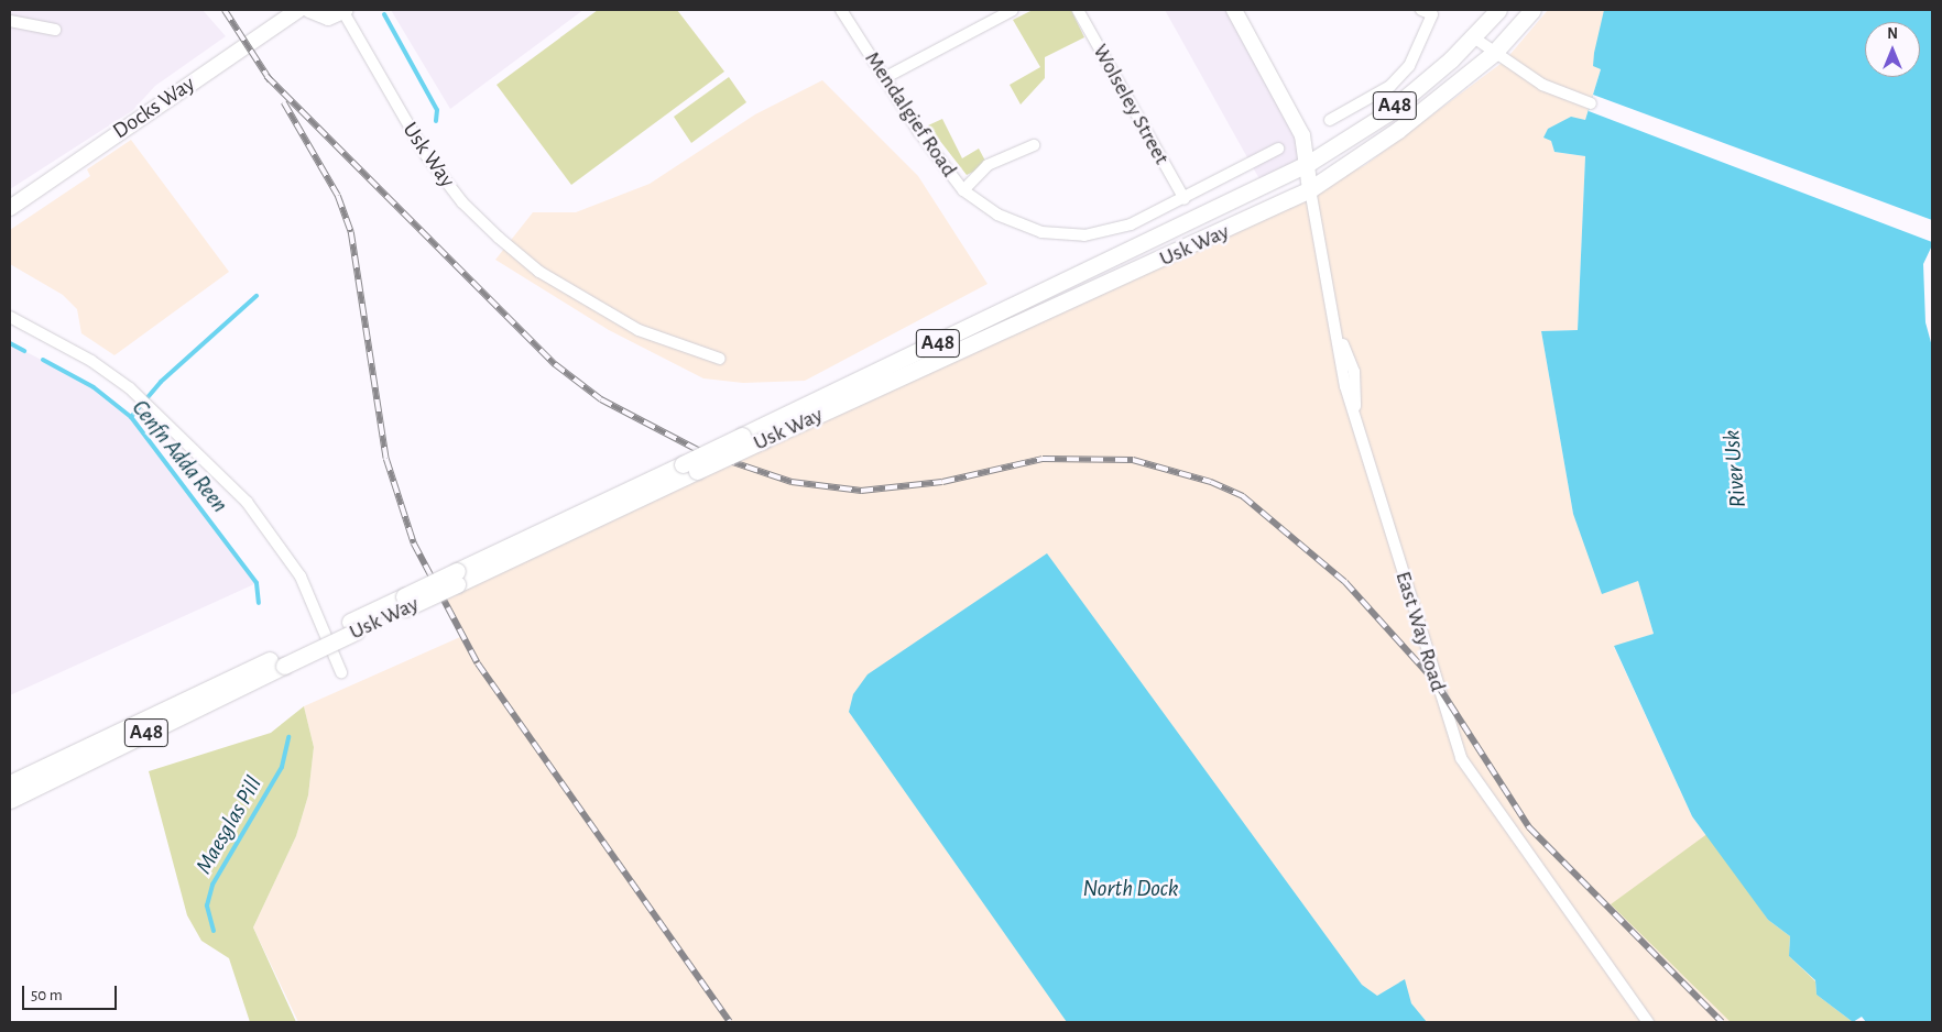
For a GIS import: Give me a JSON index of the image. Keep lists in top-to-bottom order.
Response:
{
  "streets": {
    "main road": ["A48", "Usk Way"],
    "street": [
      "Wolseley Street",
      "Docks Way",
      "Mendalgief Road",
      "East Way Road"
    ]
  },
  "crossings": [
    ["Wolseley Street", "Mendalgief Road"],
    ["Usk Way", "East Way Road"]
  ],
  "water": [
    "Cenfn Adda Reen",
    "River Usk",
    "Maesglas Pill",
    "North Dock"
  ],
  "scale_bar": "50 m",
  "north": "top"
}
